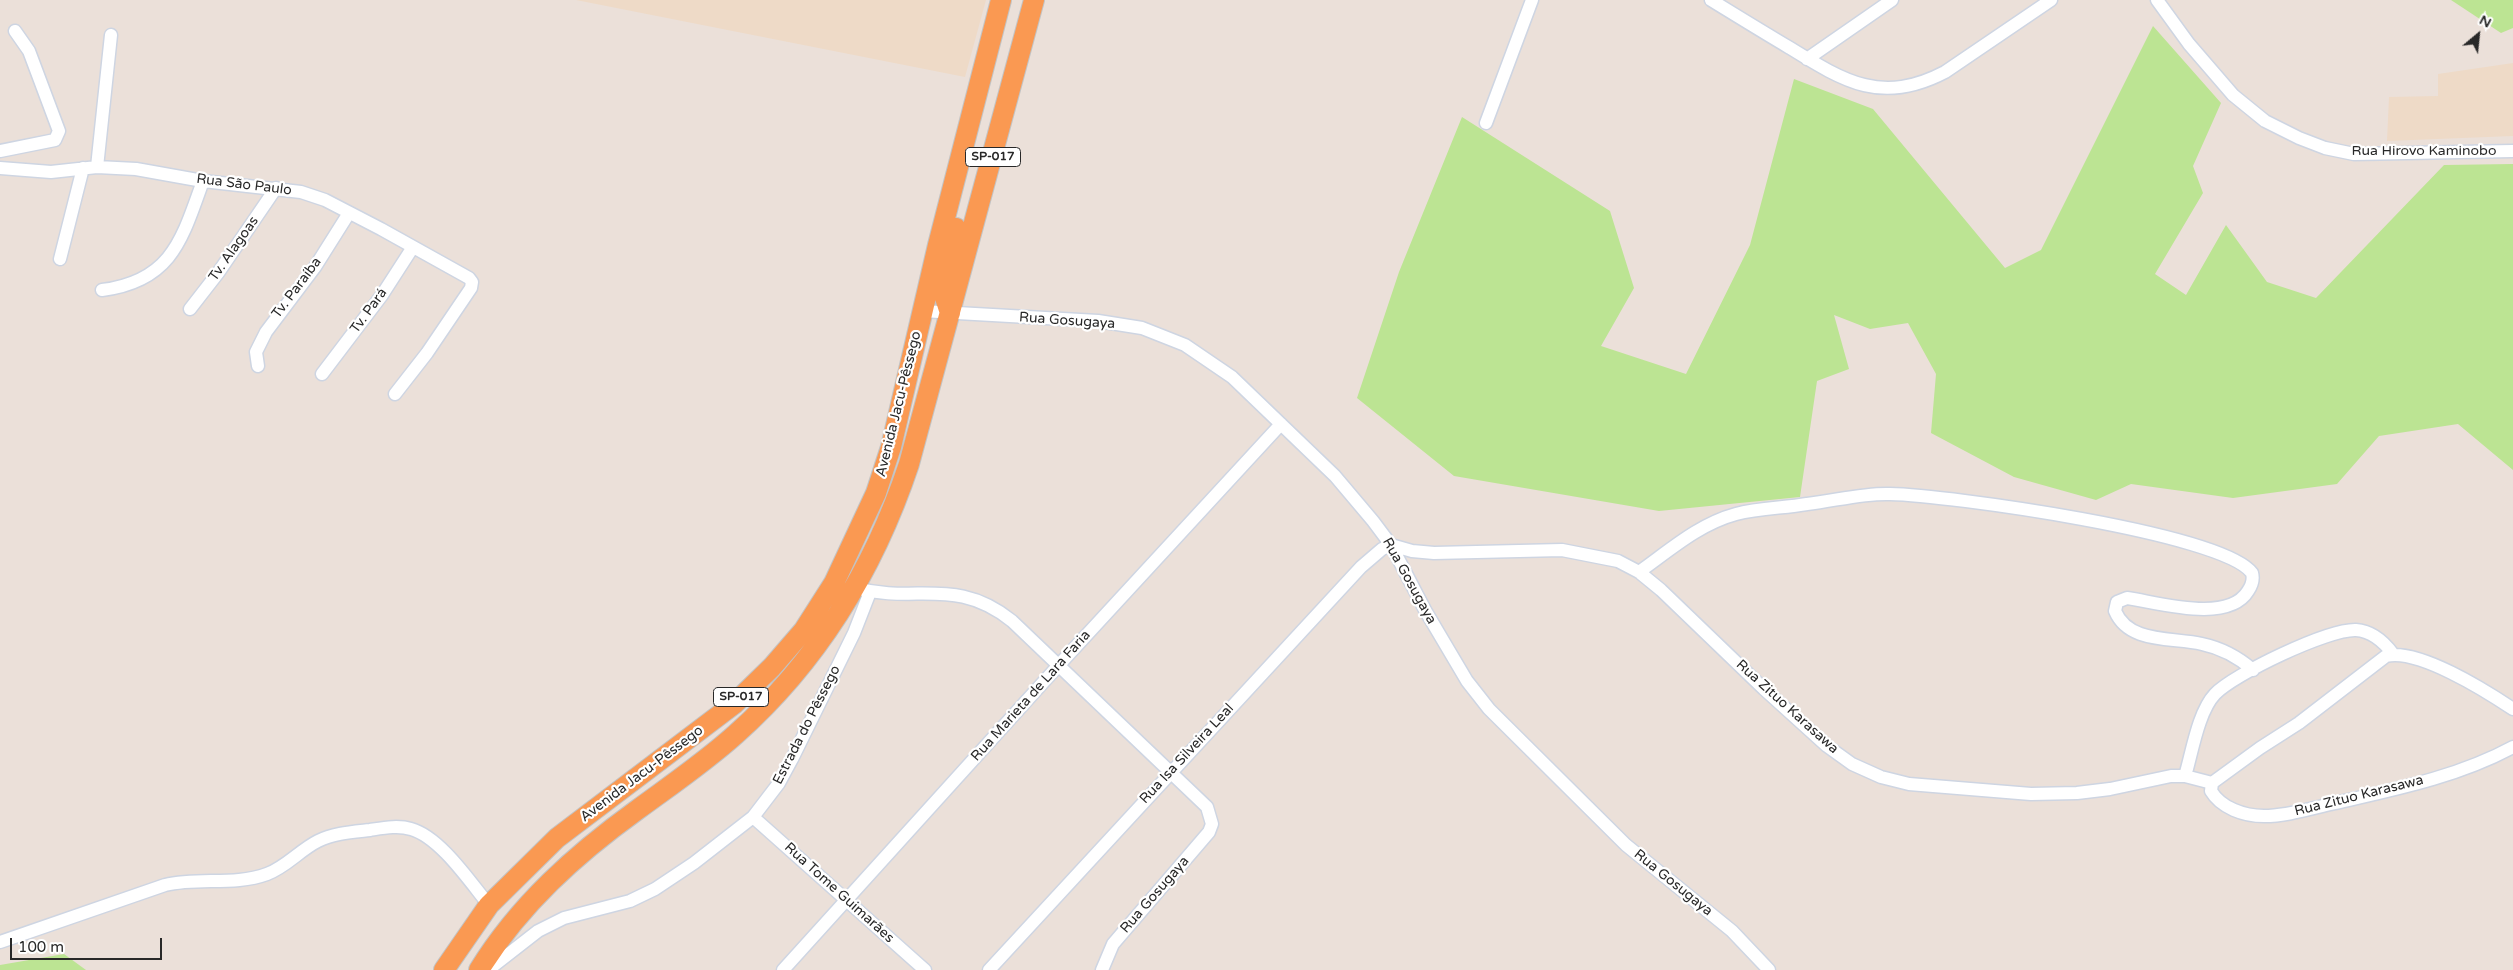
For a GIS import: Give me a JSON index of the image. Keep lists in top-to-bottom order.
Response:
{
  "streets": {
    "highway": ["SP-017", "Avenida Jacu-Pêssego"],
    "street": [
      "Rua Hirovo Kaminobo",
      "Rua São Paulo",
      "Tv. Alagoas",
      "Tv. Paraíba",
      "Tv. Pará",
      "Rua Gosugaya",
      "Rua Marieta de Lara Faria",
      "Rua Zituo Karasawa",
      "Estrada do Pêssego",
      "Rua Isa Silveira Leal",
      "Rua Tome Guimarães"
    ]
  },
  "crossings": [
    ["Rua São Paulo", "Tv. Alagoas"],
    ["Rua São Paulo", "Tv. Paraíba"],
    ["Rua São Paulo", "Tv. Pará"],
    ["Rua Gosugaya", "Avenida Jacu-Pêssego"],
    ["Rua Gosugaya", "Rua Marieta de Lara Faria"],
    ["Rua Gosugaya", "Rua Zituo Karasawa"],
    ["Rua Gosugaya", "Estrada do Pêssego"],
    ["Rua Gosugaya", "Rua Isa Silveira Leal"],
    ["Avenida Jacu-Pêssego", "Estrada do Pêssego"],
    ["Rua Marieta de Lara Faria", "Rua Tome Guimarães"],
    ["Rua Zituo Karasawa", "Rua Isa Silveira Leal"],
    ["Estrada do Pêssego", "Rua Tome Guimarães"]
  ],
  "scale_bar": "100 m",
  "north": "top right"
}
